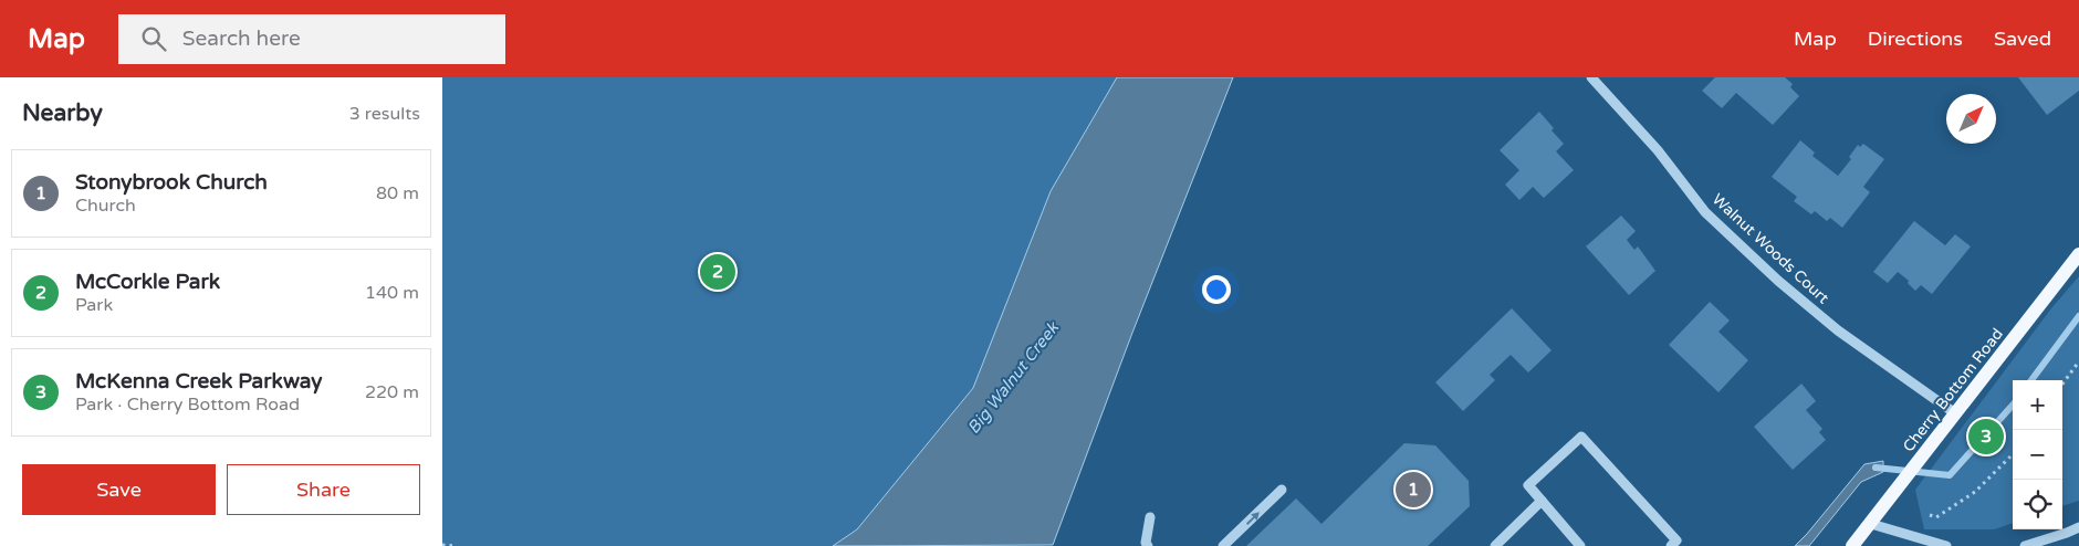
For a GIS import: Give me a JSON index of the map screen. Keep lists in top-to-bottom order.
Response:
{
  "streets": {
    "main road": ["Cherry Bottom Road"],
    "street": ["Walnut Woods Court"]
  },
  "crossings": [
    ["Walnut Woods Court", "Cherry Bottom Road"]
  ],
  "water": ["Big Walnut Creek"],
  "north": "top right",
  "page": {
    "header": "Map",
    "search": "Search here",
    "nav": ["Map", "Directions", "Saved"],
    "heading": ["Nearby", "3 results"],
    "list": [
      {
        "mark": "1",
        "name": "Stonybrook Church",
        "note": "Church",
        "value": "80 m"
      },
      {
        "mark": "2",
        "name": "McCorkle Park",
        "note": "Park",
        "value": "140 m"
      },
      {
        "mark": "3",
        "name": "McKenna Creek Parkway",
        "note": "Park · Cherry Bottom Road",
        "value": "220 m"
      }
    ],
    "pins": ["2", "3", "1"],
    "map_buttons": ["+", "−"],
    "buttons": ["Save", "Share"]
  }
}
